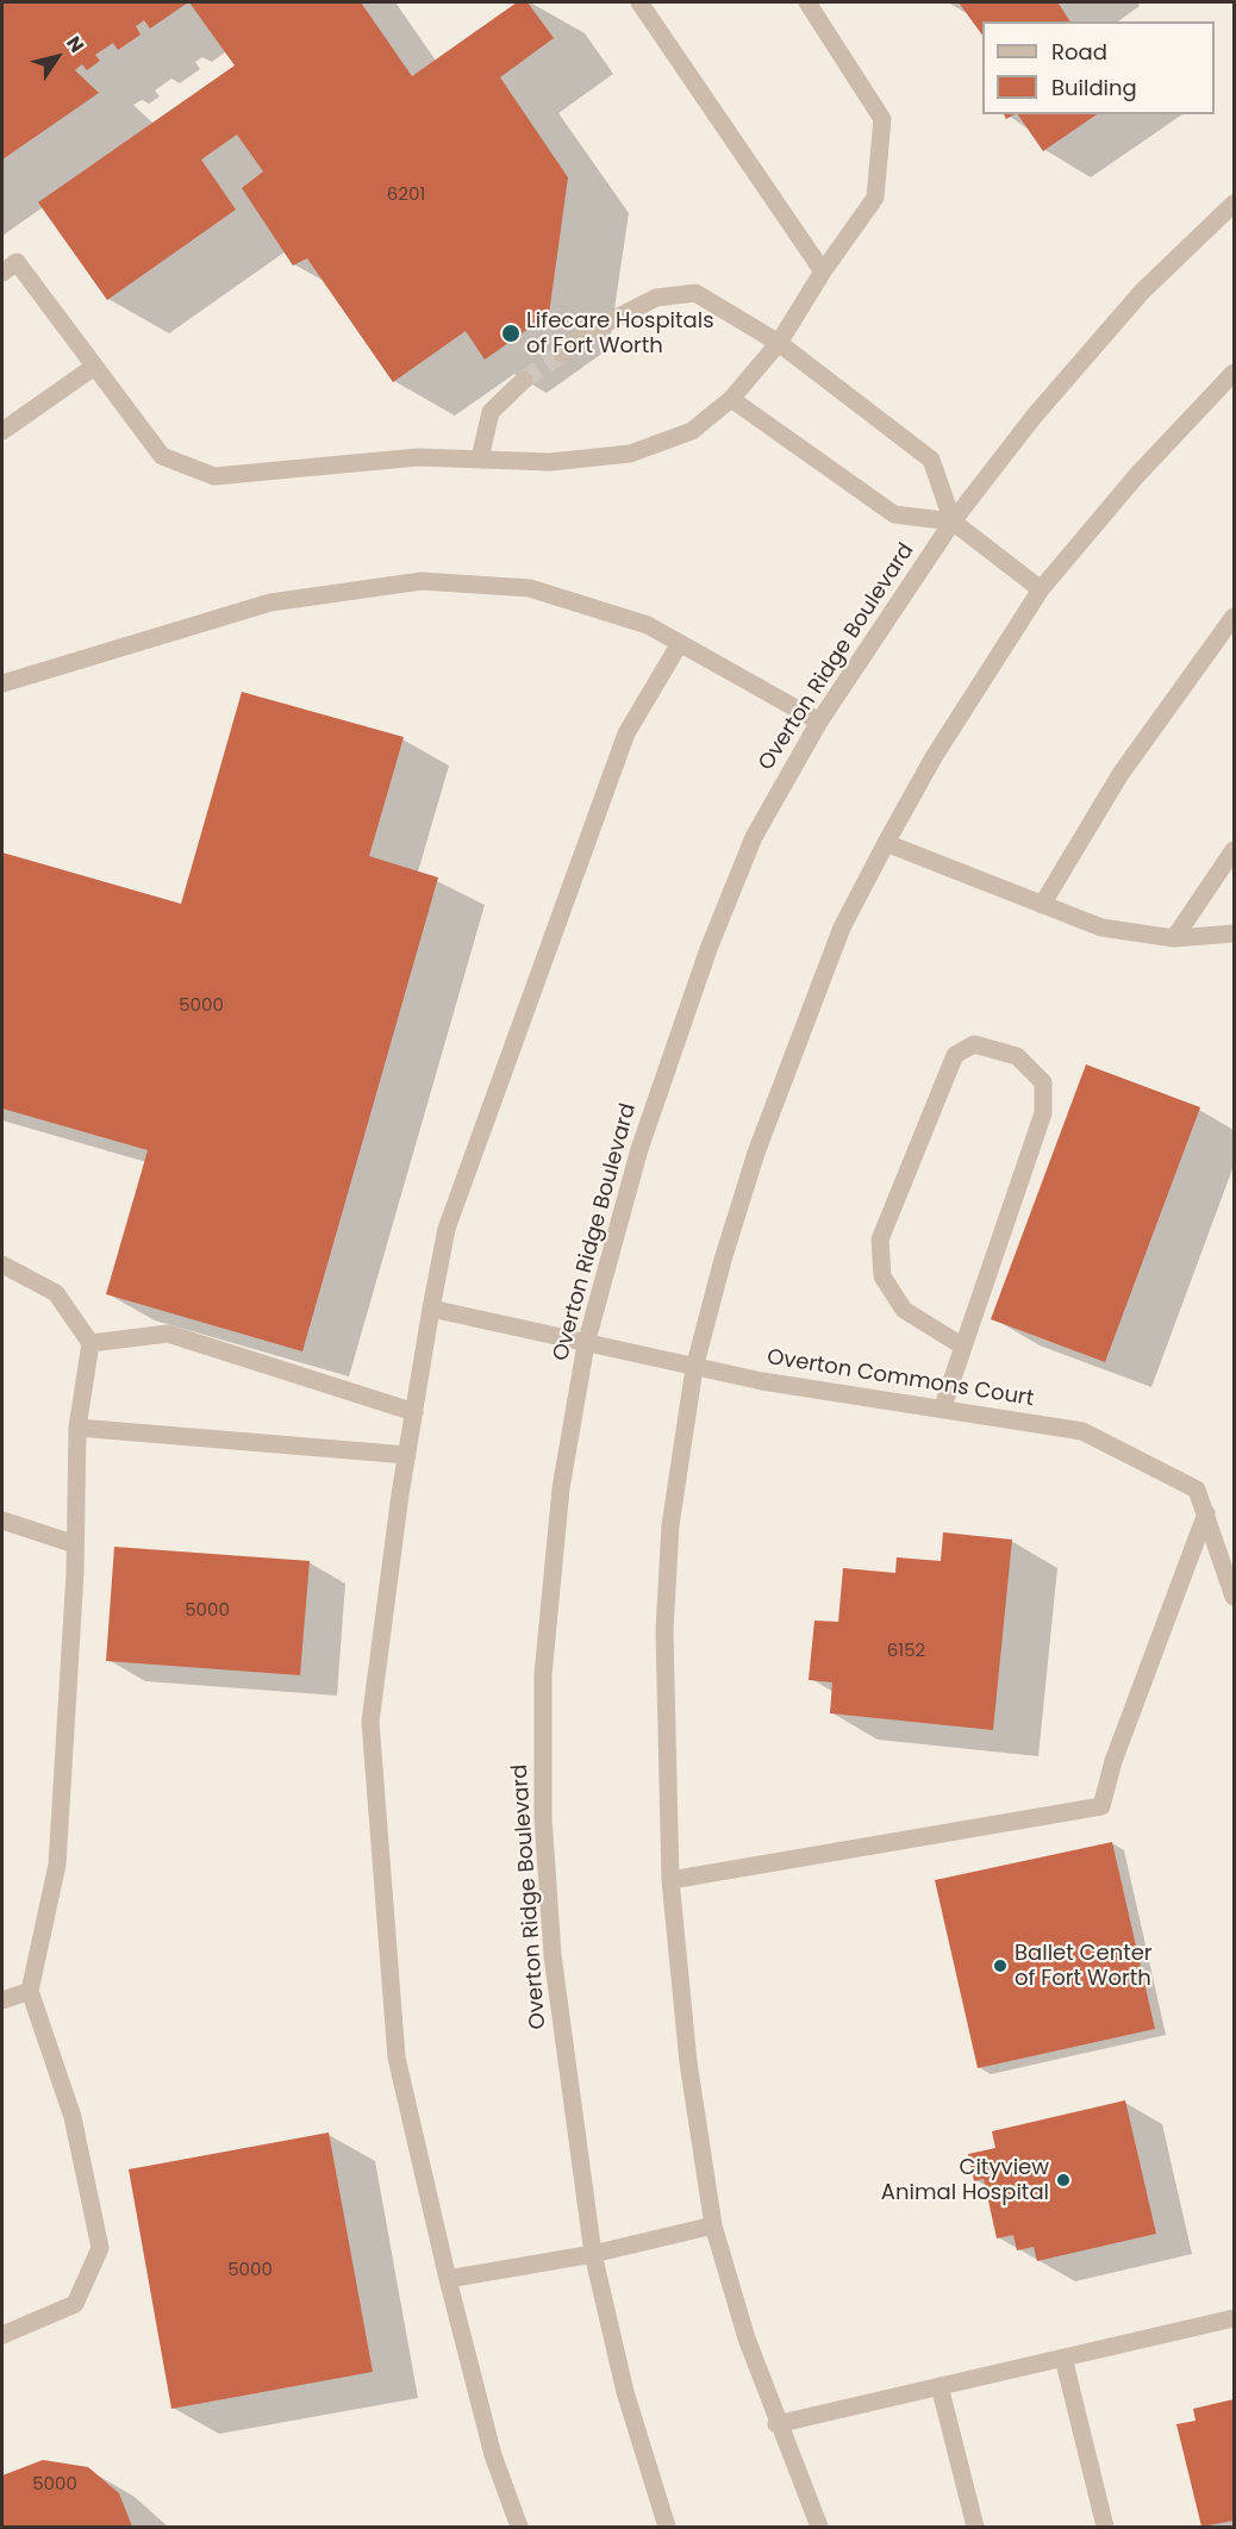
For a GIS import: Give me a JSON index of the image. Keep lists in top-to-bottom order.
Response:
{
  "streets": {
    "street": ["Overton Ridge Boulevard", "Overton Commons Court"]
  },
  "crossings": [
    ["Overton Ridge Boulevard", "Overton Commons Court"]
  ],
  "places": ["Lifecare Hospitals of Fort Worth", "Ballet Center of Fort Worth", "Cityview Animal Hospital"],
  "house_numbers": [
    "6201",
    "5000",
    "5000",
    "6152",
    "5000",
    "5000"
  ],
  "legend": ["Road", "Building"],
  "north": "top right"
}
